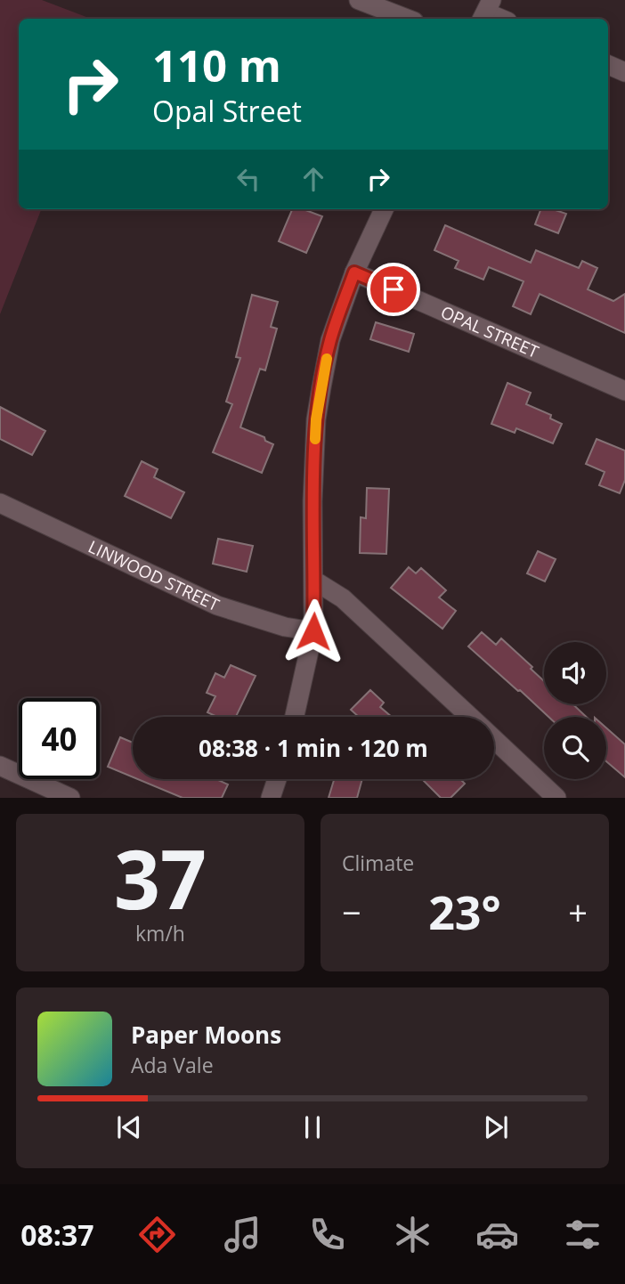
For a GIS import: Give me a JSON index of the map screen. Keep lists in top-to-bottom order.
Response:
{
  "streets": {
    "street": ["OPAL STREET", "LINWOOD STREET"]
  },
  "page": {
    "turn": ["110 m", "Opal Street"],
    "limit": "40",
    "trip": "08:38 · 1 min · 120 m",
    "tile": [
      ["37", "km/h"],
      "Climate"
    ],
    "heat": ["−", "23°", "+"],
    "song": ["Paper Moons", "Ada Vale"],
    "tabs": "08:37"
  }
}
